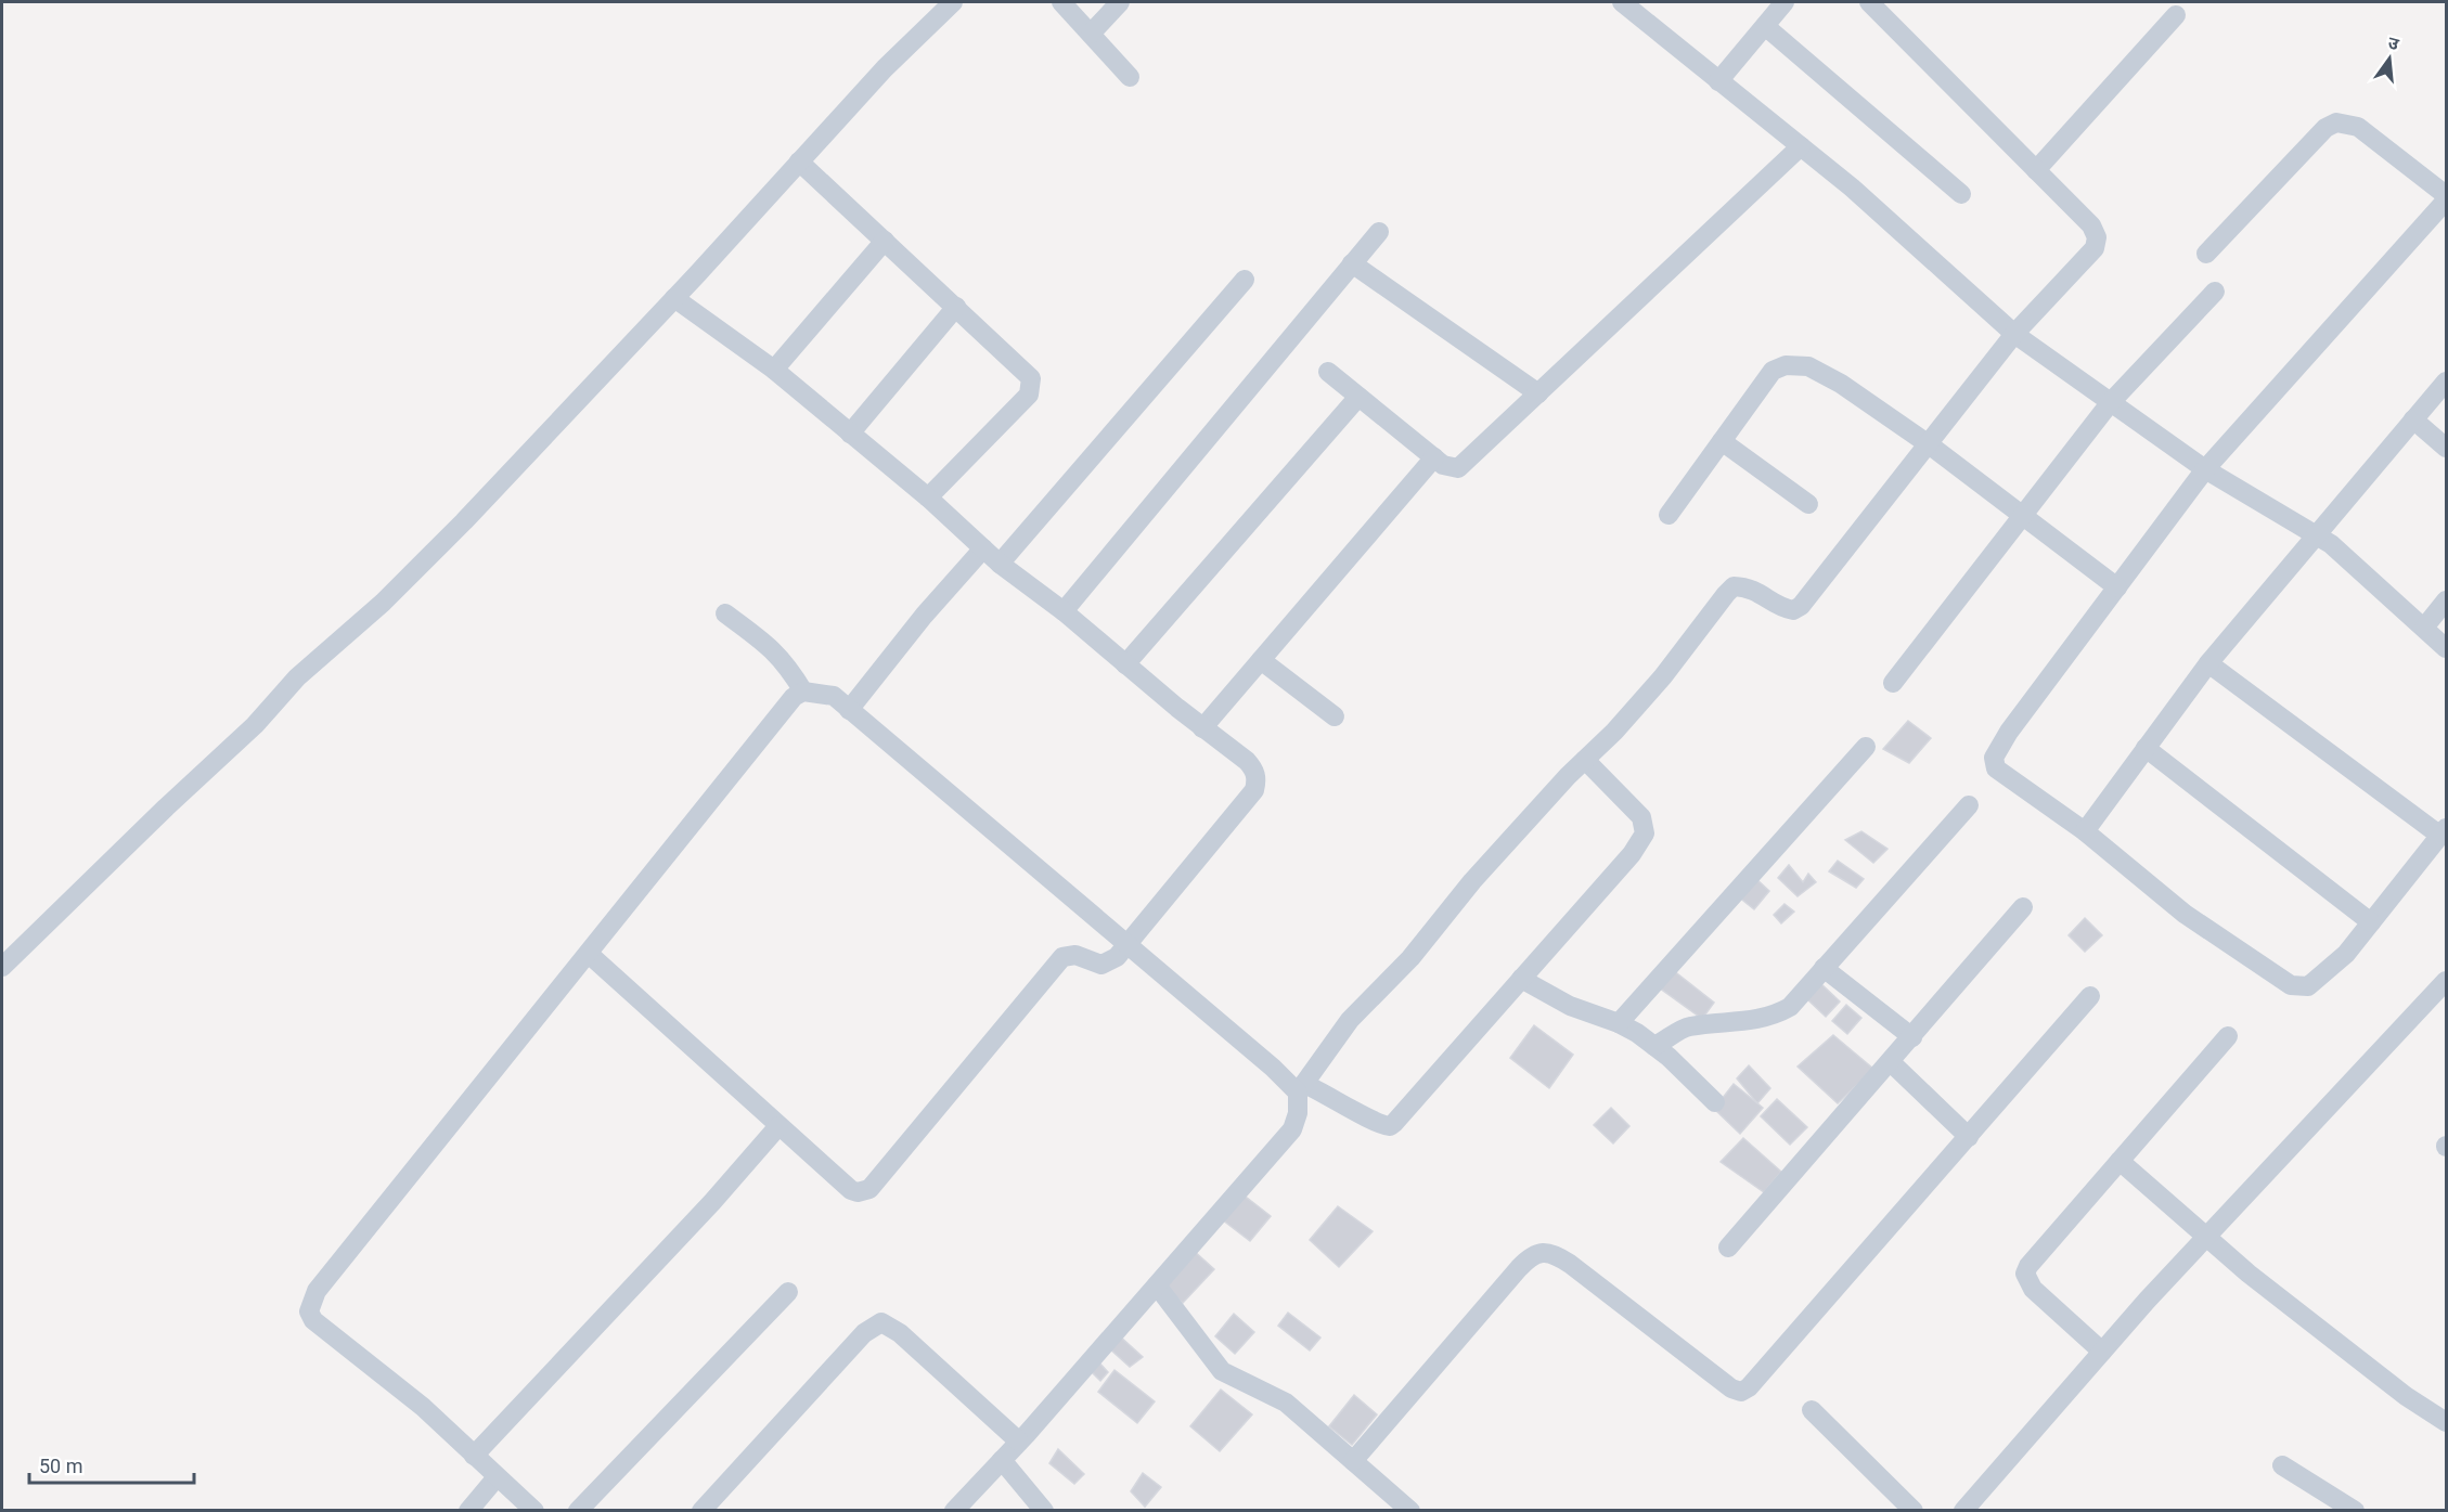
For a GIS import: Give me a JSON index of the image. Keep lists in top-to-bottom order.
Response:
{
  "scale_bar": "50 m",
  "north": "top"
}
